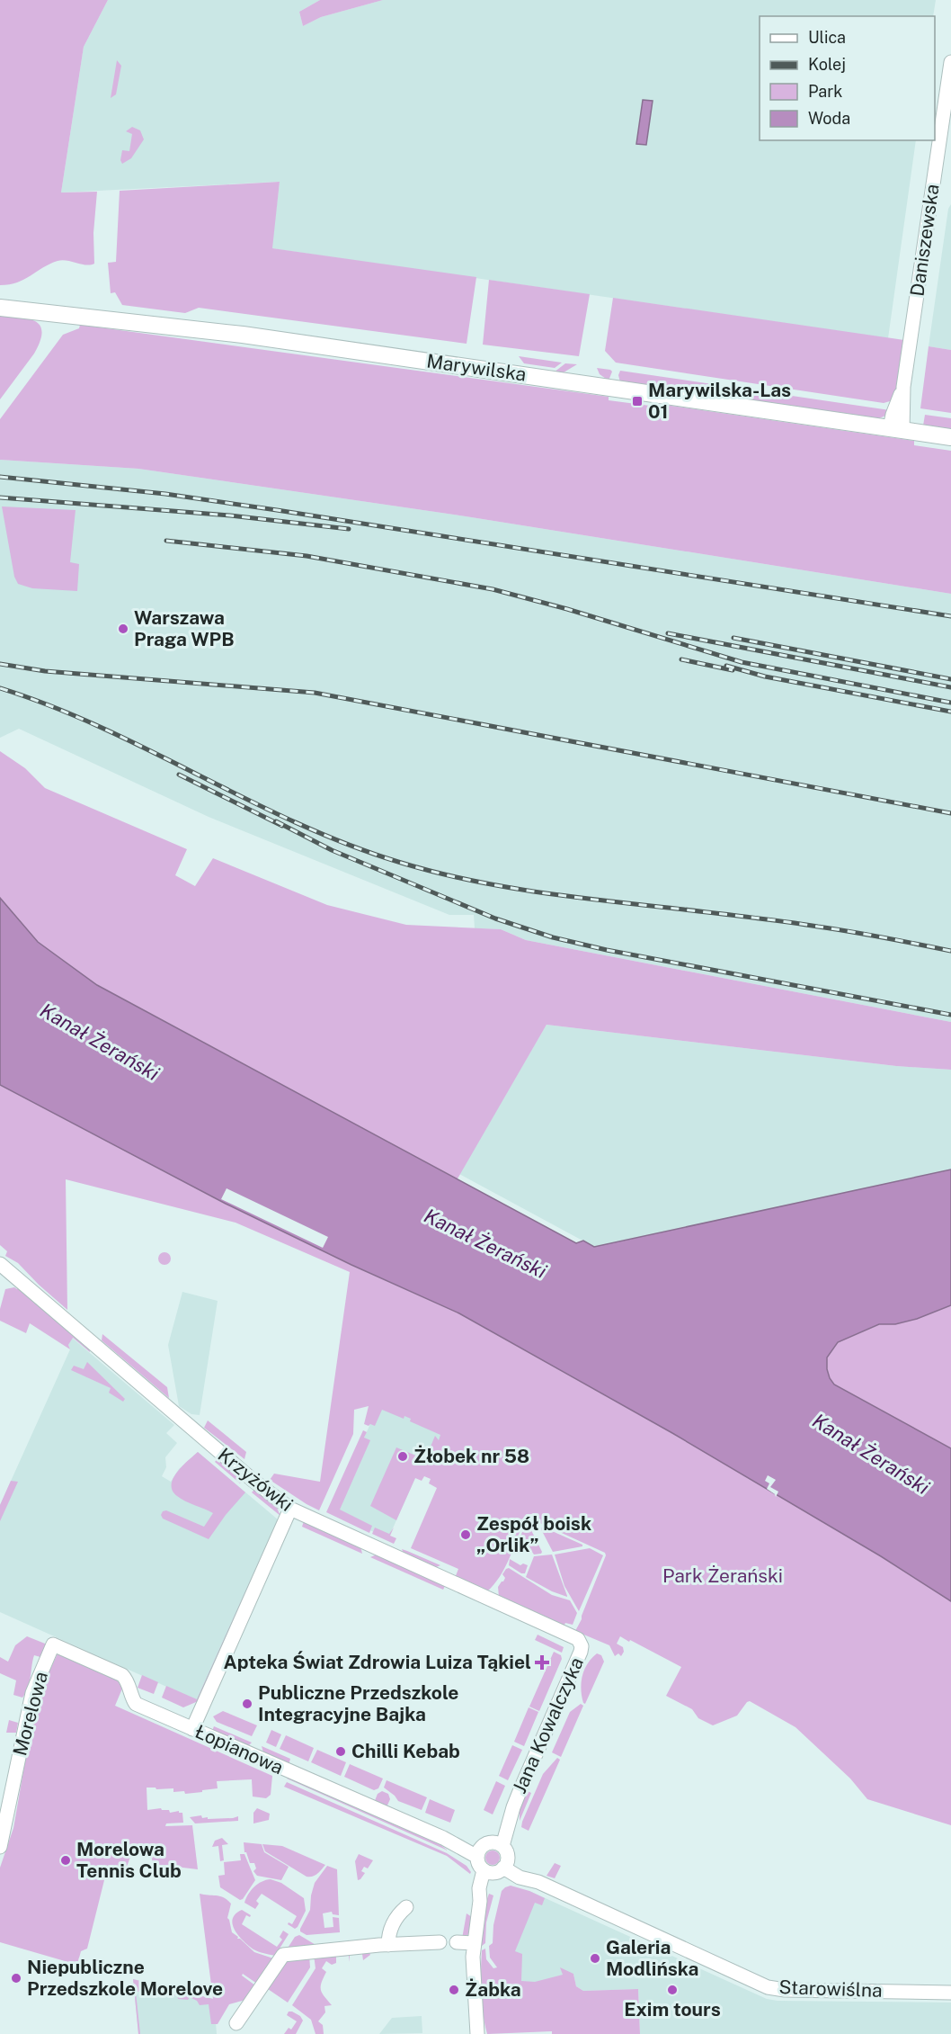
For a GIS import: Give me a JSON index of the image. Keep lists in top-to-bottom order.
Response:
{
  "streets": {
    "main road": ["Marywilska"],
    "street": [
      "Daniszewska",
      "Krzyżówki",
      "Morelowa",
      "Jana Kowalczyka",
      "Łopianowa",
      "Starowiślna"
    ]
  },
  "crossings": [
    ["Daniszewska", "Marywilska"],
    ["Krzyżówki", "Jana Kowalczyka"],
    ["Morelowa", "Łopianowa"],
    ["Jana Kowalczyka", "Łopianowa"]
  ],
  "water": ["Kanał Żerański"],
  "parks": ["Park Żerański"],
  "places": {
    "transit": ["Marywilska-Las 01"],
    "other": [
      "Warszawa Praga WPB",
      "Żłobek nr 58",
      "Zespół boisk „Orlik”",
      "Publiczne Przedszkole Integracyjne Bajka",
      "Chilli Kebab",
      "Morelowa Tennis Club",
      "Galeria Modlińska",
      "Niepubliczne Przedszkole Morelove",
      "Żabka",
      "Exim tours"
    ],
    "health": ["Apteka Świat Zdrowia Luiza Tąkiel"]
  },
  "legend": [
    "Ulica",
    "Kolej",
    "Park",
    "Woda"
  ]
}
